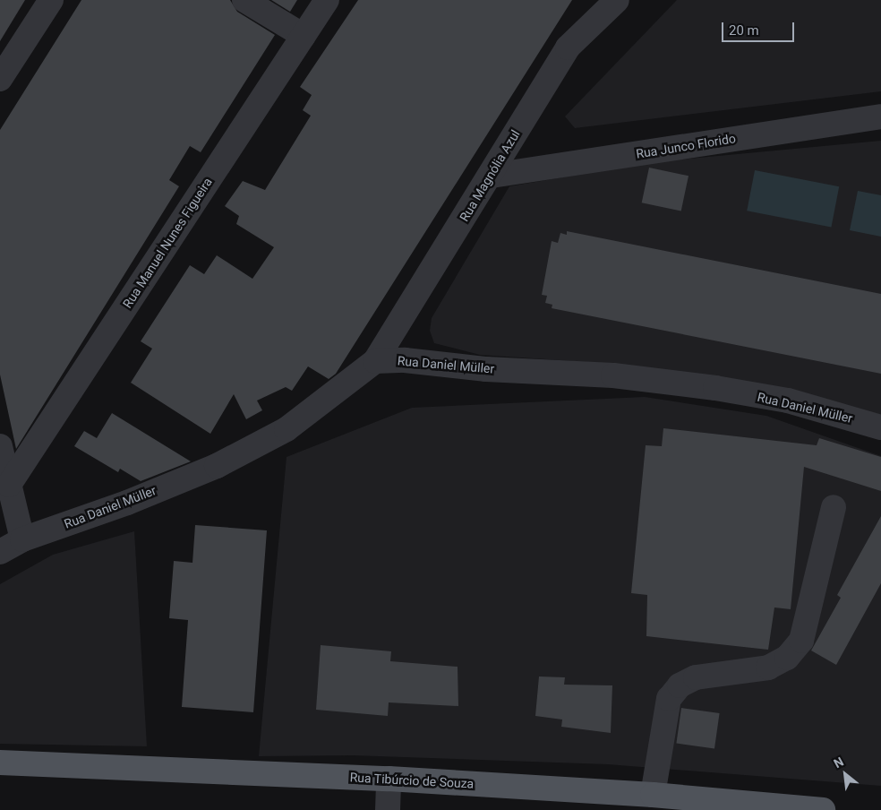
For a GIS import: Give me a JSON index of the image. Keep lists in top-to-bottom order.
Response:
{
  "streets": {
    "main road": ["Rua Tibúrcio de Souza"],
    "street": [
      "Rua Junco Florido",
      "Rua Magnólia Azul",
      "Rua Manuel Nunes Figueira",
      "Rua Daniel Müller"
    ]
  },
  "crossings": [
    ["Rua Junco Florido", "Rua Magnólia Azul"],
    ["Rua Magnólia Azul", "Rua Daniel Müller"]
  ],
  "scale_bar": "20 m",
  "north": "top left"
}
